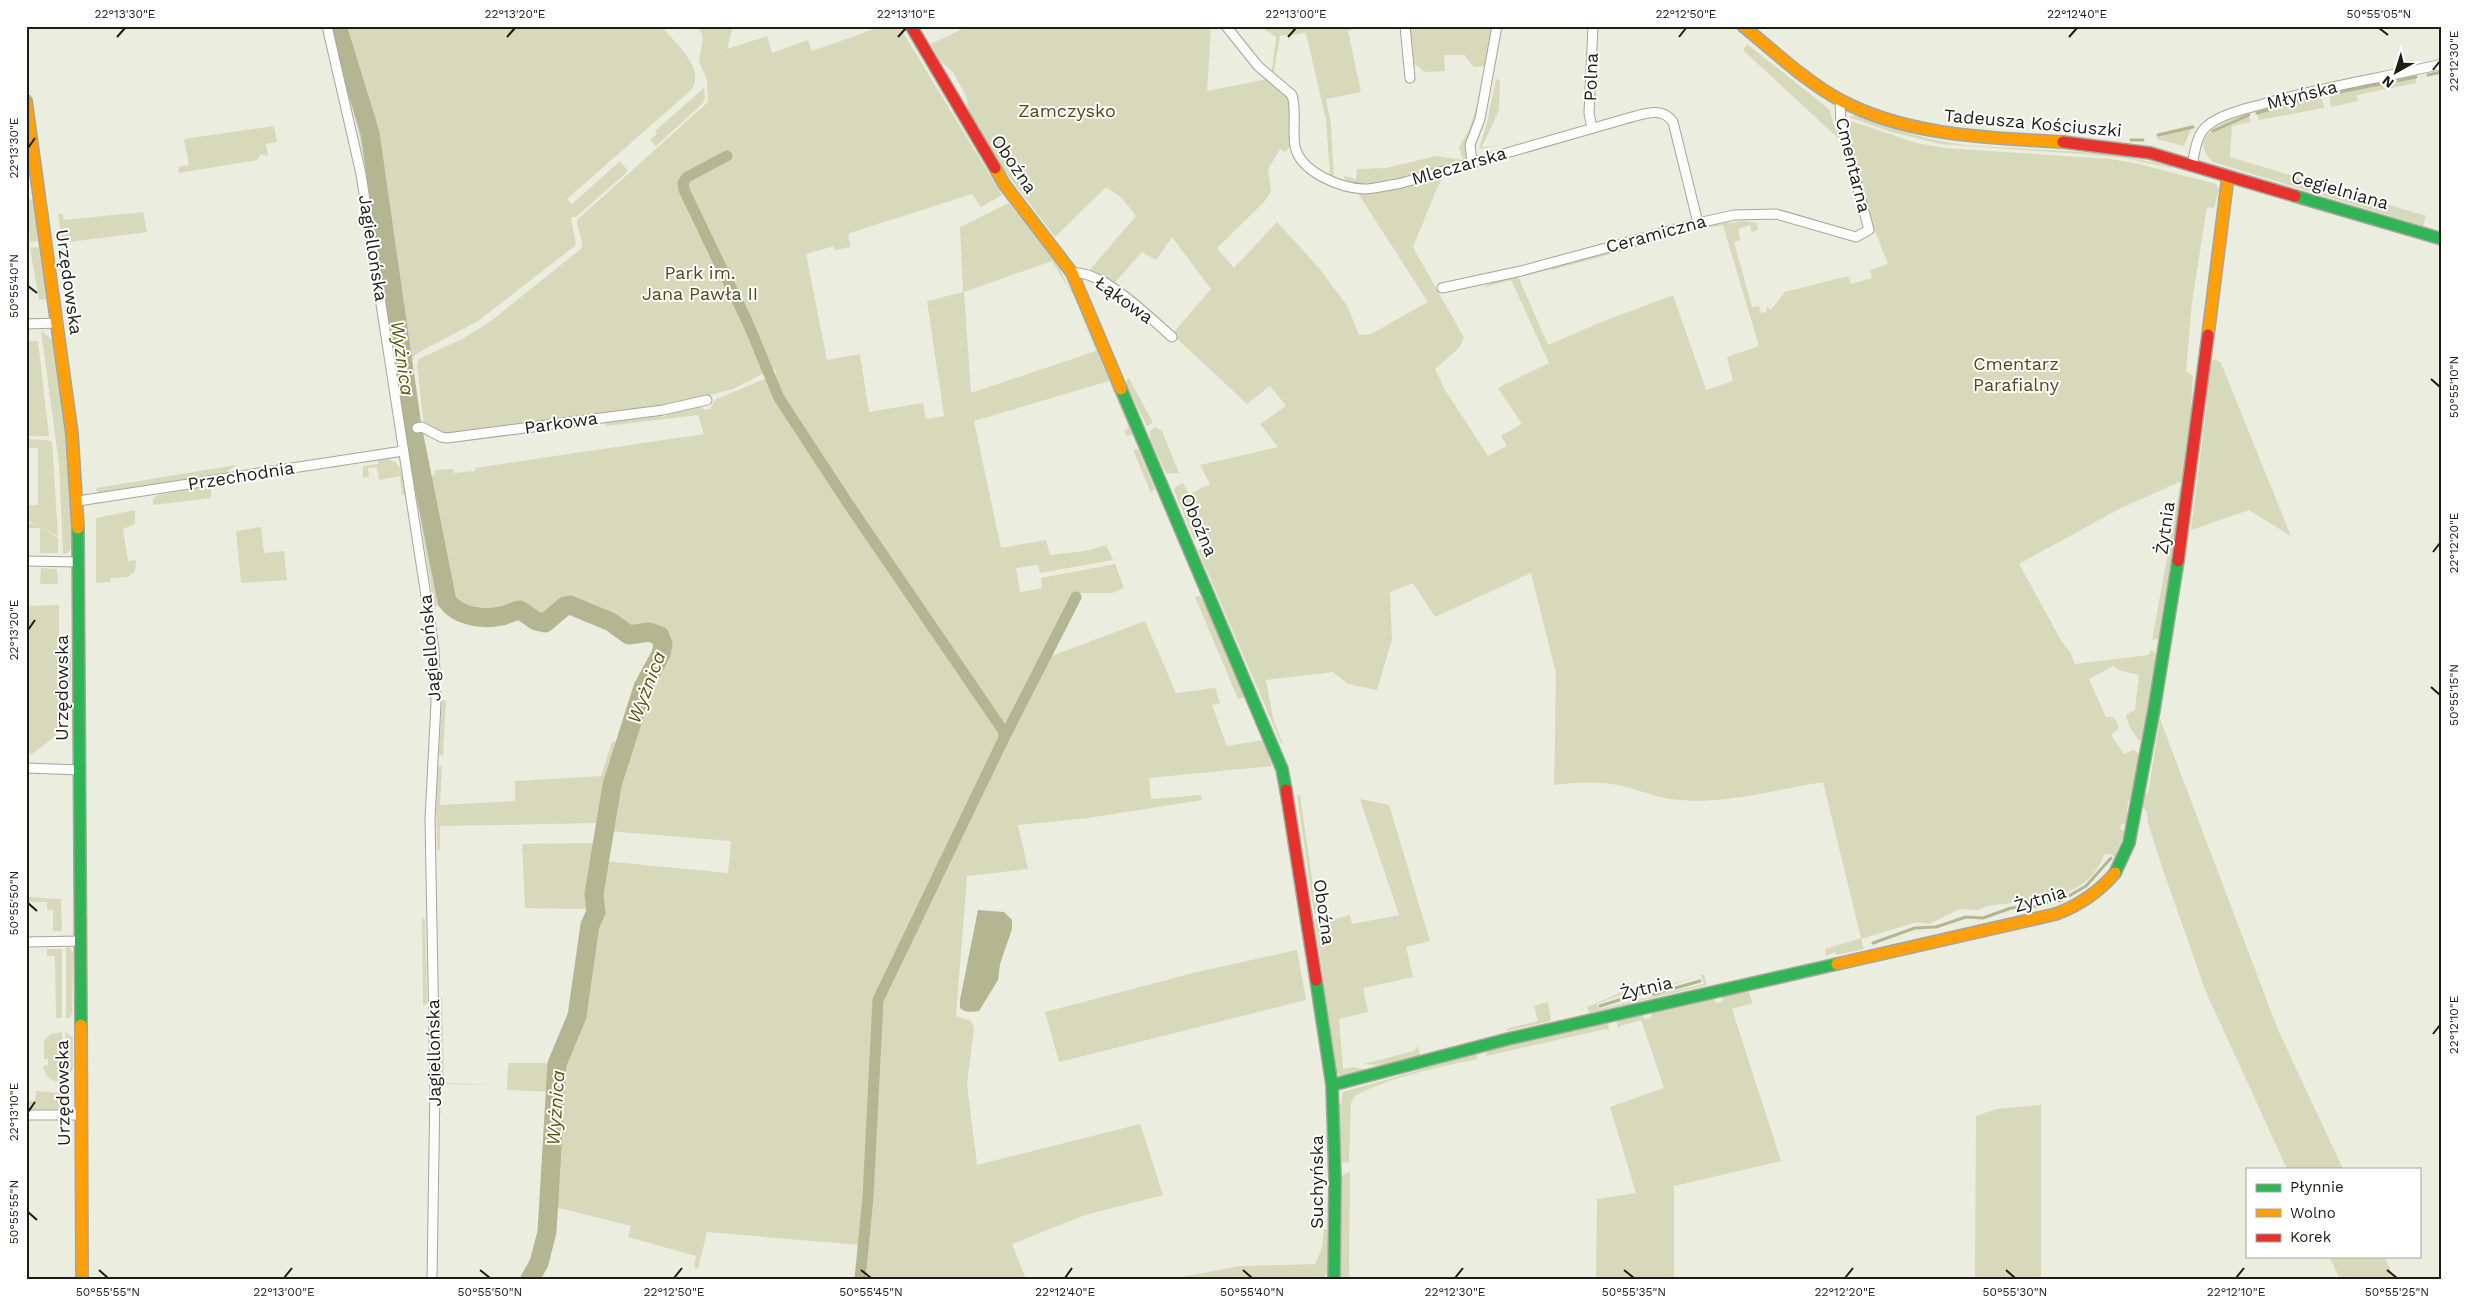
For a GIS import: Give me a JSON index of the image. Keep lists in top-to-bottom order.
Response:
{
  "streets": {
    "street": [
      "Polna",
      "Młyńska",
      "Tadeusza Kościuszki",
      "Oboźna",
      "Cmentarna",
      "Mleczarska",
      "Cegielniana",
      "Ceramiczna",
      "Jagiellońska",
      "Urzędowska",
      "Łąkowa",
      "Parkowa",
      "Przechodnia",
      "Żytnia",
      "Suchyńska"
    ]
  },
  "crossings": [
    ["Polna", "Mleczarska"],
    ["Młyńska", "Tadeusza Kościuszki"],
    ["Tadeusza Kościuszki", "Cmentarna"],
    ["Tadeusza Kościuszki", "Cegielniana"],
    ["Tadeusza Kościuszki", "Żytnia"],
    ["Oboźna", "Łąkowa"],
    ["Oboźna", "Żytnia"],
    ["Oboźna", "Suchyńska"],
    ["Cmentarna", "Ceramiczna"],
    ["Mleczarska", "Ceramiczna"],
    ["Cegielniana", "Żytnia"],
    ["Jagiellońska", "Parkowa"],
    ["Jagiellońska", "Przechodnia"],
    ["Urzędowska", "Przechodnia"],
    ["Żytnia", "Suchyńska"]
  ],
  "water": ["Wyżnica"],
  "parks": ["Zamczysko", "Park im. Jana Pawła II", "Cmentarz Parafialny"],
  "legend": ["Płynnie", "Wolno", "Korek"],
  "north": "bottom left",
  "coordinates": [
    "22°13'30\"E",
    "22°13'20\"E",
    "22°13'10\"E",
    "22°13'00\"E",
    "22°12'50\"E",
    "22°12'40\"E",
    "50°55'05\"N",
    "22°12'30\"E",
    "50°55'40\"N",
    "50°55'10\"N",
    "22°12'20\"E",
    "50°55'15\"N",
    "50°55'50\"N",
    "22°12'10\"E",
    "50°55'55\"N",
    "50°55'45\"N",
    "50°55'35\"N",
    "50°55'30\"N",
    "50°55'25\"N"
  ]
}
